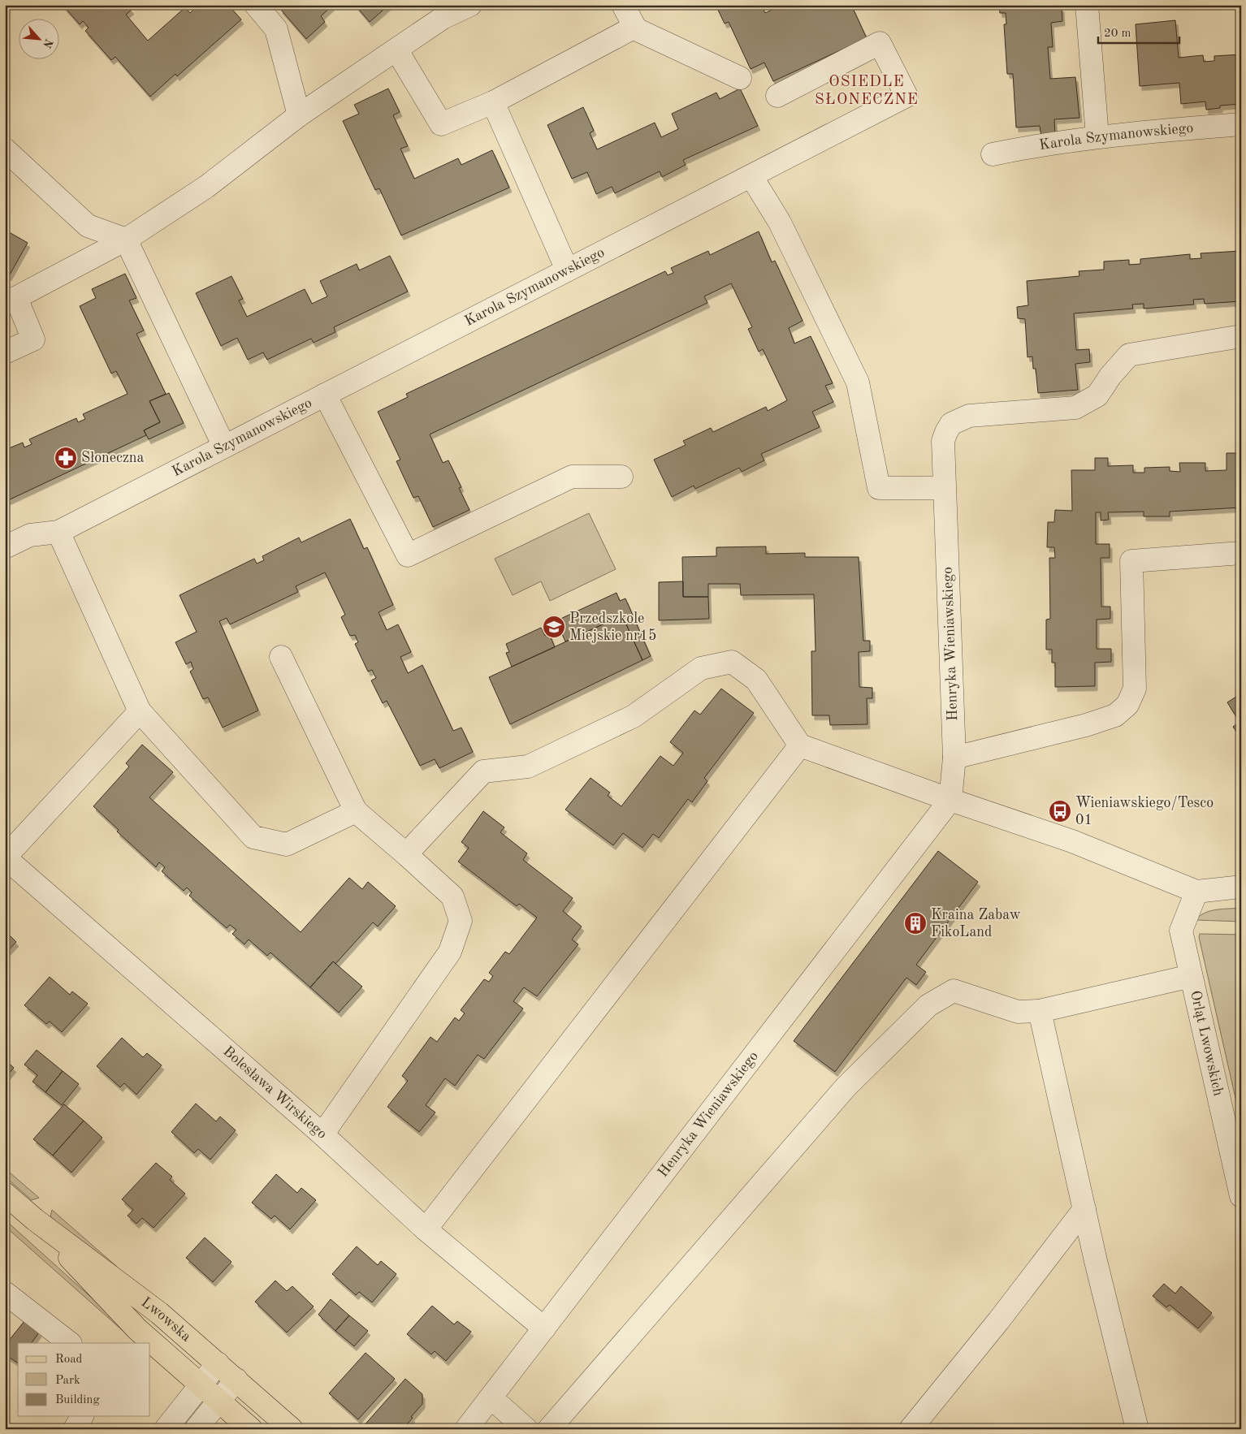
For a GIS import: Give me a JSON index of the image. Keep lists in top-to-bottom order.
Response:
{
  "streets": {
    "main road": ["Lwowska"],
    "street": [
      "Karola Szymanowskiego",
      "Henryka Wieniawskiego",
      "Orląt Lwowskich",
      "Bolesława Wirskiego"
    ]
  },
  "crossings": [
    ["Henryka Wieniawskiego", "Bolesława Wirskiego"]
  ],
  "districts": ["OSIEDLE SŁONECZNE"],
  "places": {
    "pharmacy": ["Słoneczna"],
    "school or university": ["Przedszkole Miejskie nr15"],
    "bus stop": ["Wieniawskiego/Tesco 01"],
    "building": ["Kraina Zabaw FikoLand"]
  },
  "legend": ["Road", "Park", "Building"],
  "scale_bar": "20 m",
  "north": "bottom right"
}
